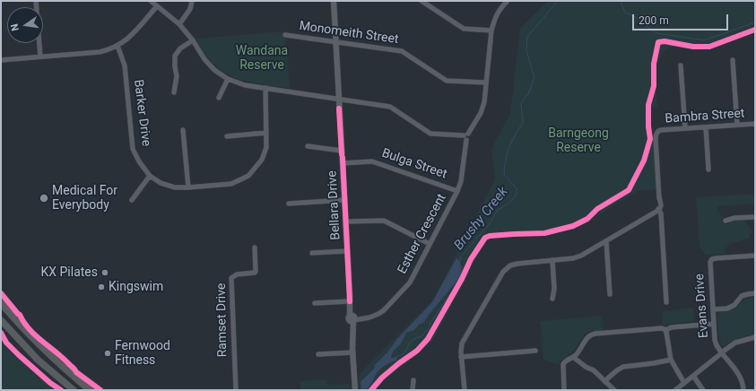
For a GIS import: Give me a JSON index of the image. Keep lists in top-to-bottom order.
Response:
{
  "streets": {
    "main road": ["Bellara Drive"],
    "street": [
      "Monomeith Street",
      "Barker Drive",
      "Bambra Street",
      "Bulga Street",
      "Esther Crescent",
      "Evans Drive",
      "Ramset Drive"
    ]
  },
  "crossings": [
    ["Monomeith Street", "Bellara Drive"],
    ["Monomeith Street", "Esther Crescent"],
    ["Bulga Street", "Bellara Drive"],
    ["Bulga Street", "Esther Crescent"],
    ["Bellara Drive", "Esther Crescent"]
  ],
  "water": ["Brushy Creek"],
  "parks": ["Wandana Reserve", "Barngeong Reserve"],
  "places": [
    "Medical For Everybody",
    "KX Pilates",
    "Kingswim",
    "Fernwood Fitness"
  ],
  "scale_bar": "200 m",
  "north": "left"
}
